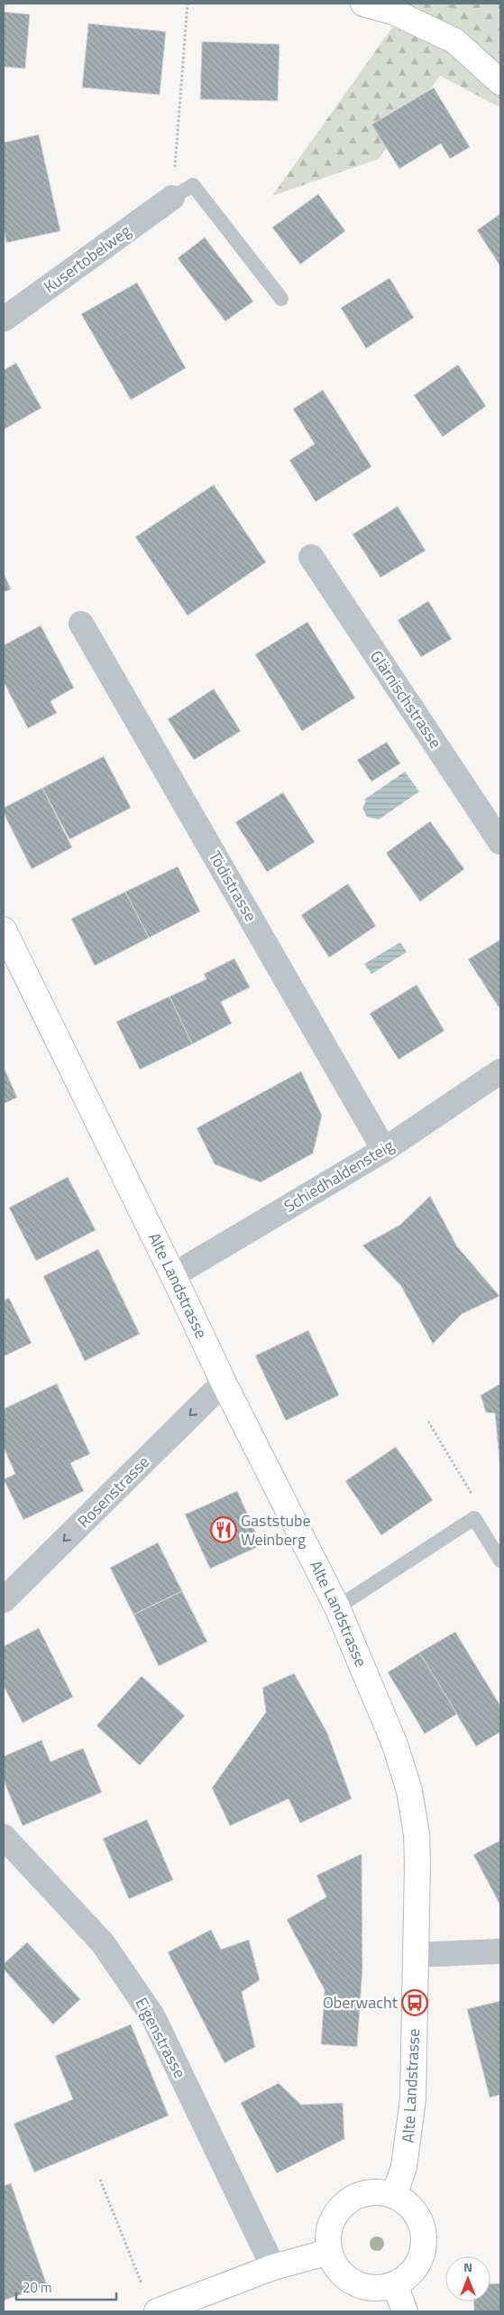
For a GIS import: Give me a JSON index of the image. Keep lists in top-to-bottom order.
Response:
{
  "streets": {
    "main road": ["Alte Landstrasse"],
    "street": [
      "Kusertobelweg",
      "Glärnischstrasse",
      "Tödistrasse",
      "Schiedhaldensteig",
      "Rosenstrasse",
      "Eigenstrasse"
    ]
  },
  "crossings": [
    ["Tödistrasse", "Schiedhaldensteig"],
    ["Schiedhaldensteig", "Alte Landstrasse"],
    ["Alte Landstrasse", "Rosenstrasse"]
  ],
  "one_way": ["Rosenstrasse"],
  "places": {
    "restaurant": ["Gaststube Weinberg"],
    "bus stop": ["Oberwacht"]
  },
  "scale_bar": "20 m",
  "north": "top"
}
